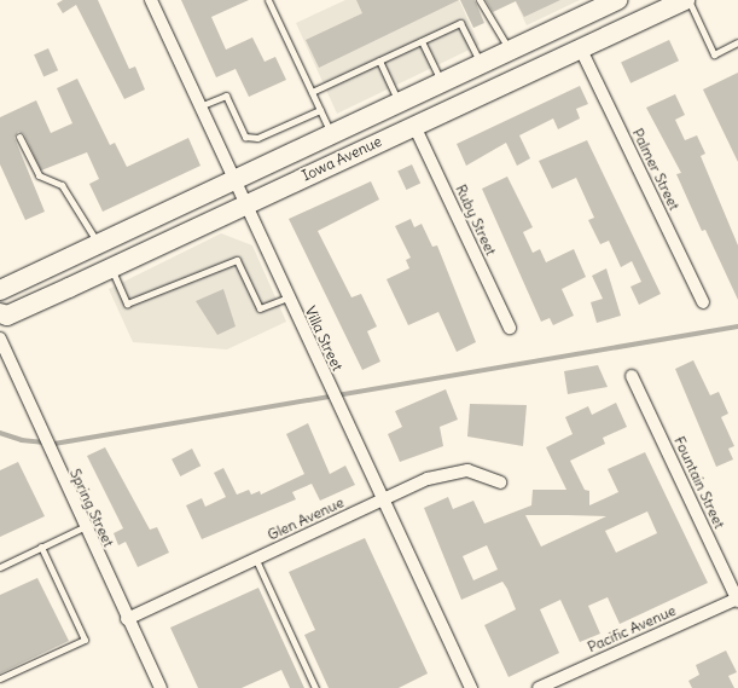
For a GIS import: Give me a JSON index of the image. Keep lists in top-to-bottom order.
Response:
{
  "streets": {
    "main road": ["Iowa Avenue"],
    "street": [
      "Palmer Street",
      "Ruby Street",
      "Villa Street",
      "Fountain Street",
      "Spring Street",
      "Glen Avenue",
      "Pacific Avenue"
    ]
  },
  "crossings": [
    ["Iowa Avenue", "Palmer Street"],
    ["Iowa Avenue", "Ruby Street"],
    ["Iowa Avenue", "Villa Street"],
    ["Villa Street", "Glen Avenue"],
    ["Fountain Street", "Pacific Avenue"],
    ["Spring Street", "Glen Avenue"]
  ]
}
